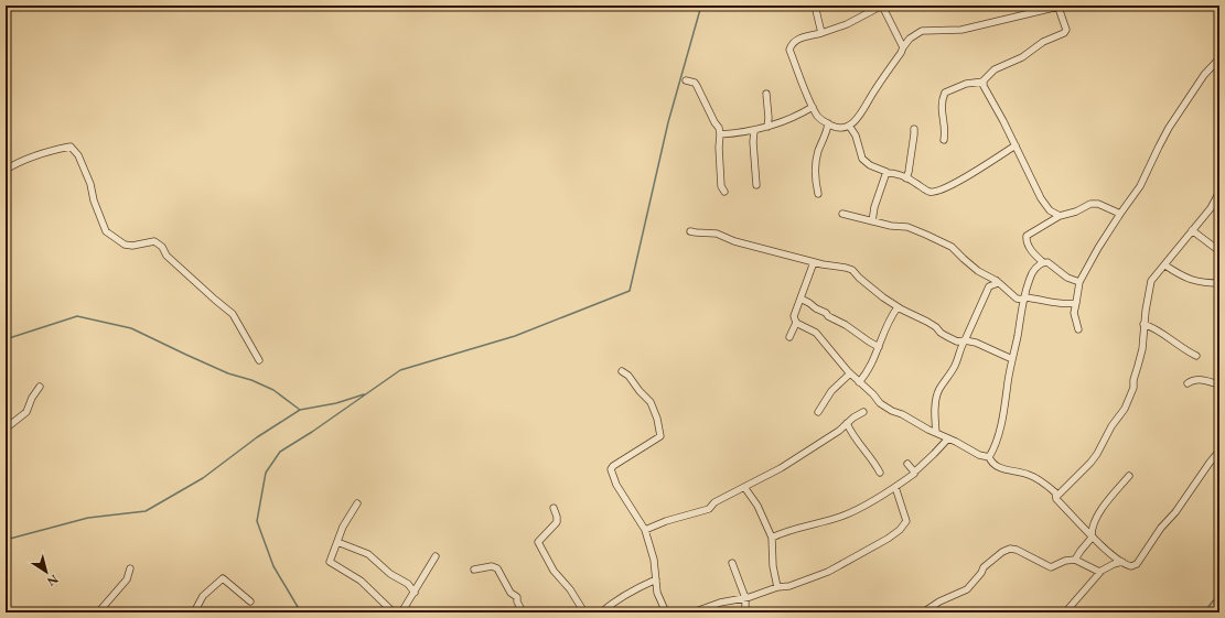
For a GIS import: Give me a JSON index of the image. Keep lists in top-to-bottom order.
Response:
{
  "north": "bottom right"
}
